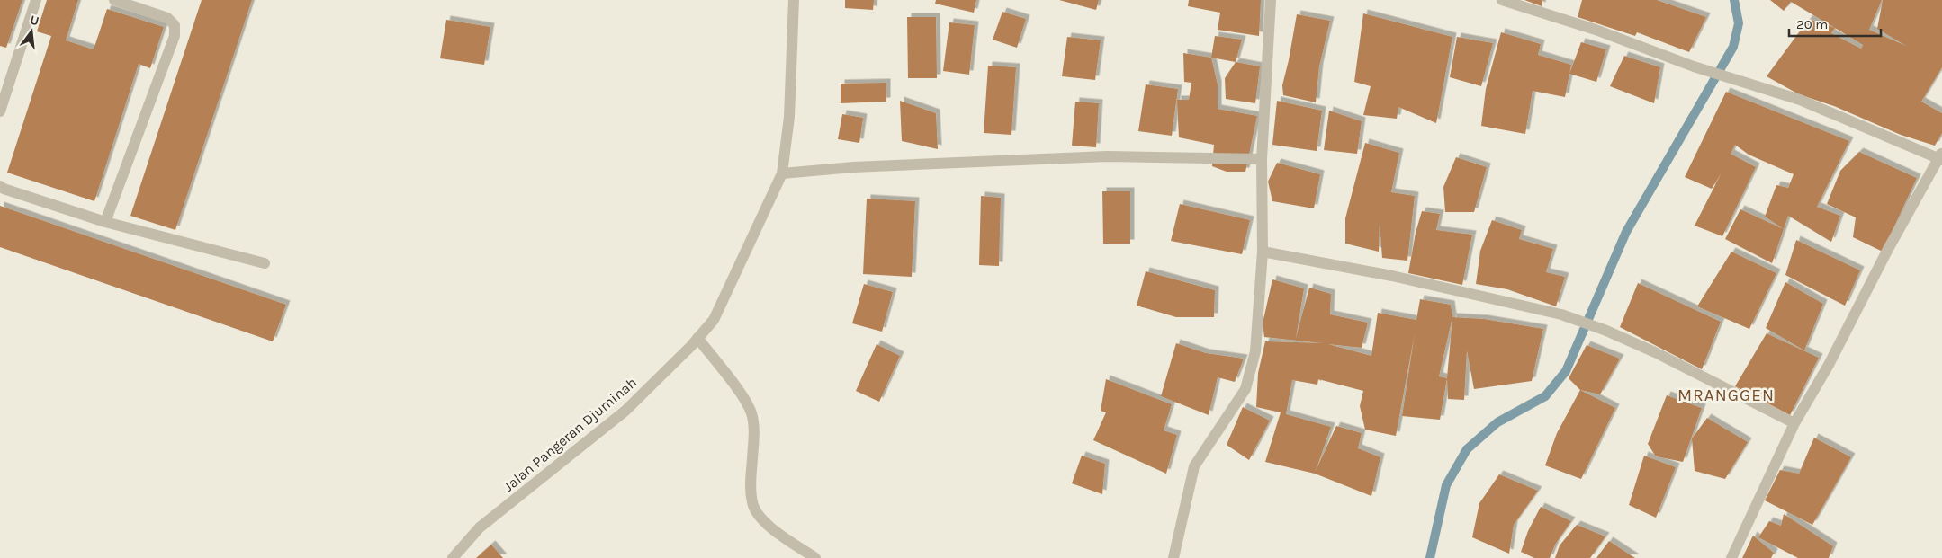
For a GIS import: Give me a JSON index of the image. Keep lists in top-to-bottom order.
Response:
{
  "streets": {
    "street": ["Jalan Pangeran Djuminah"]
  },
  "districts": ["MRANGGEN"],
  "scale_bar": "20 m",
  "north": "top"
}
